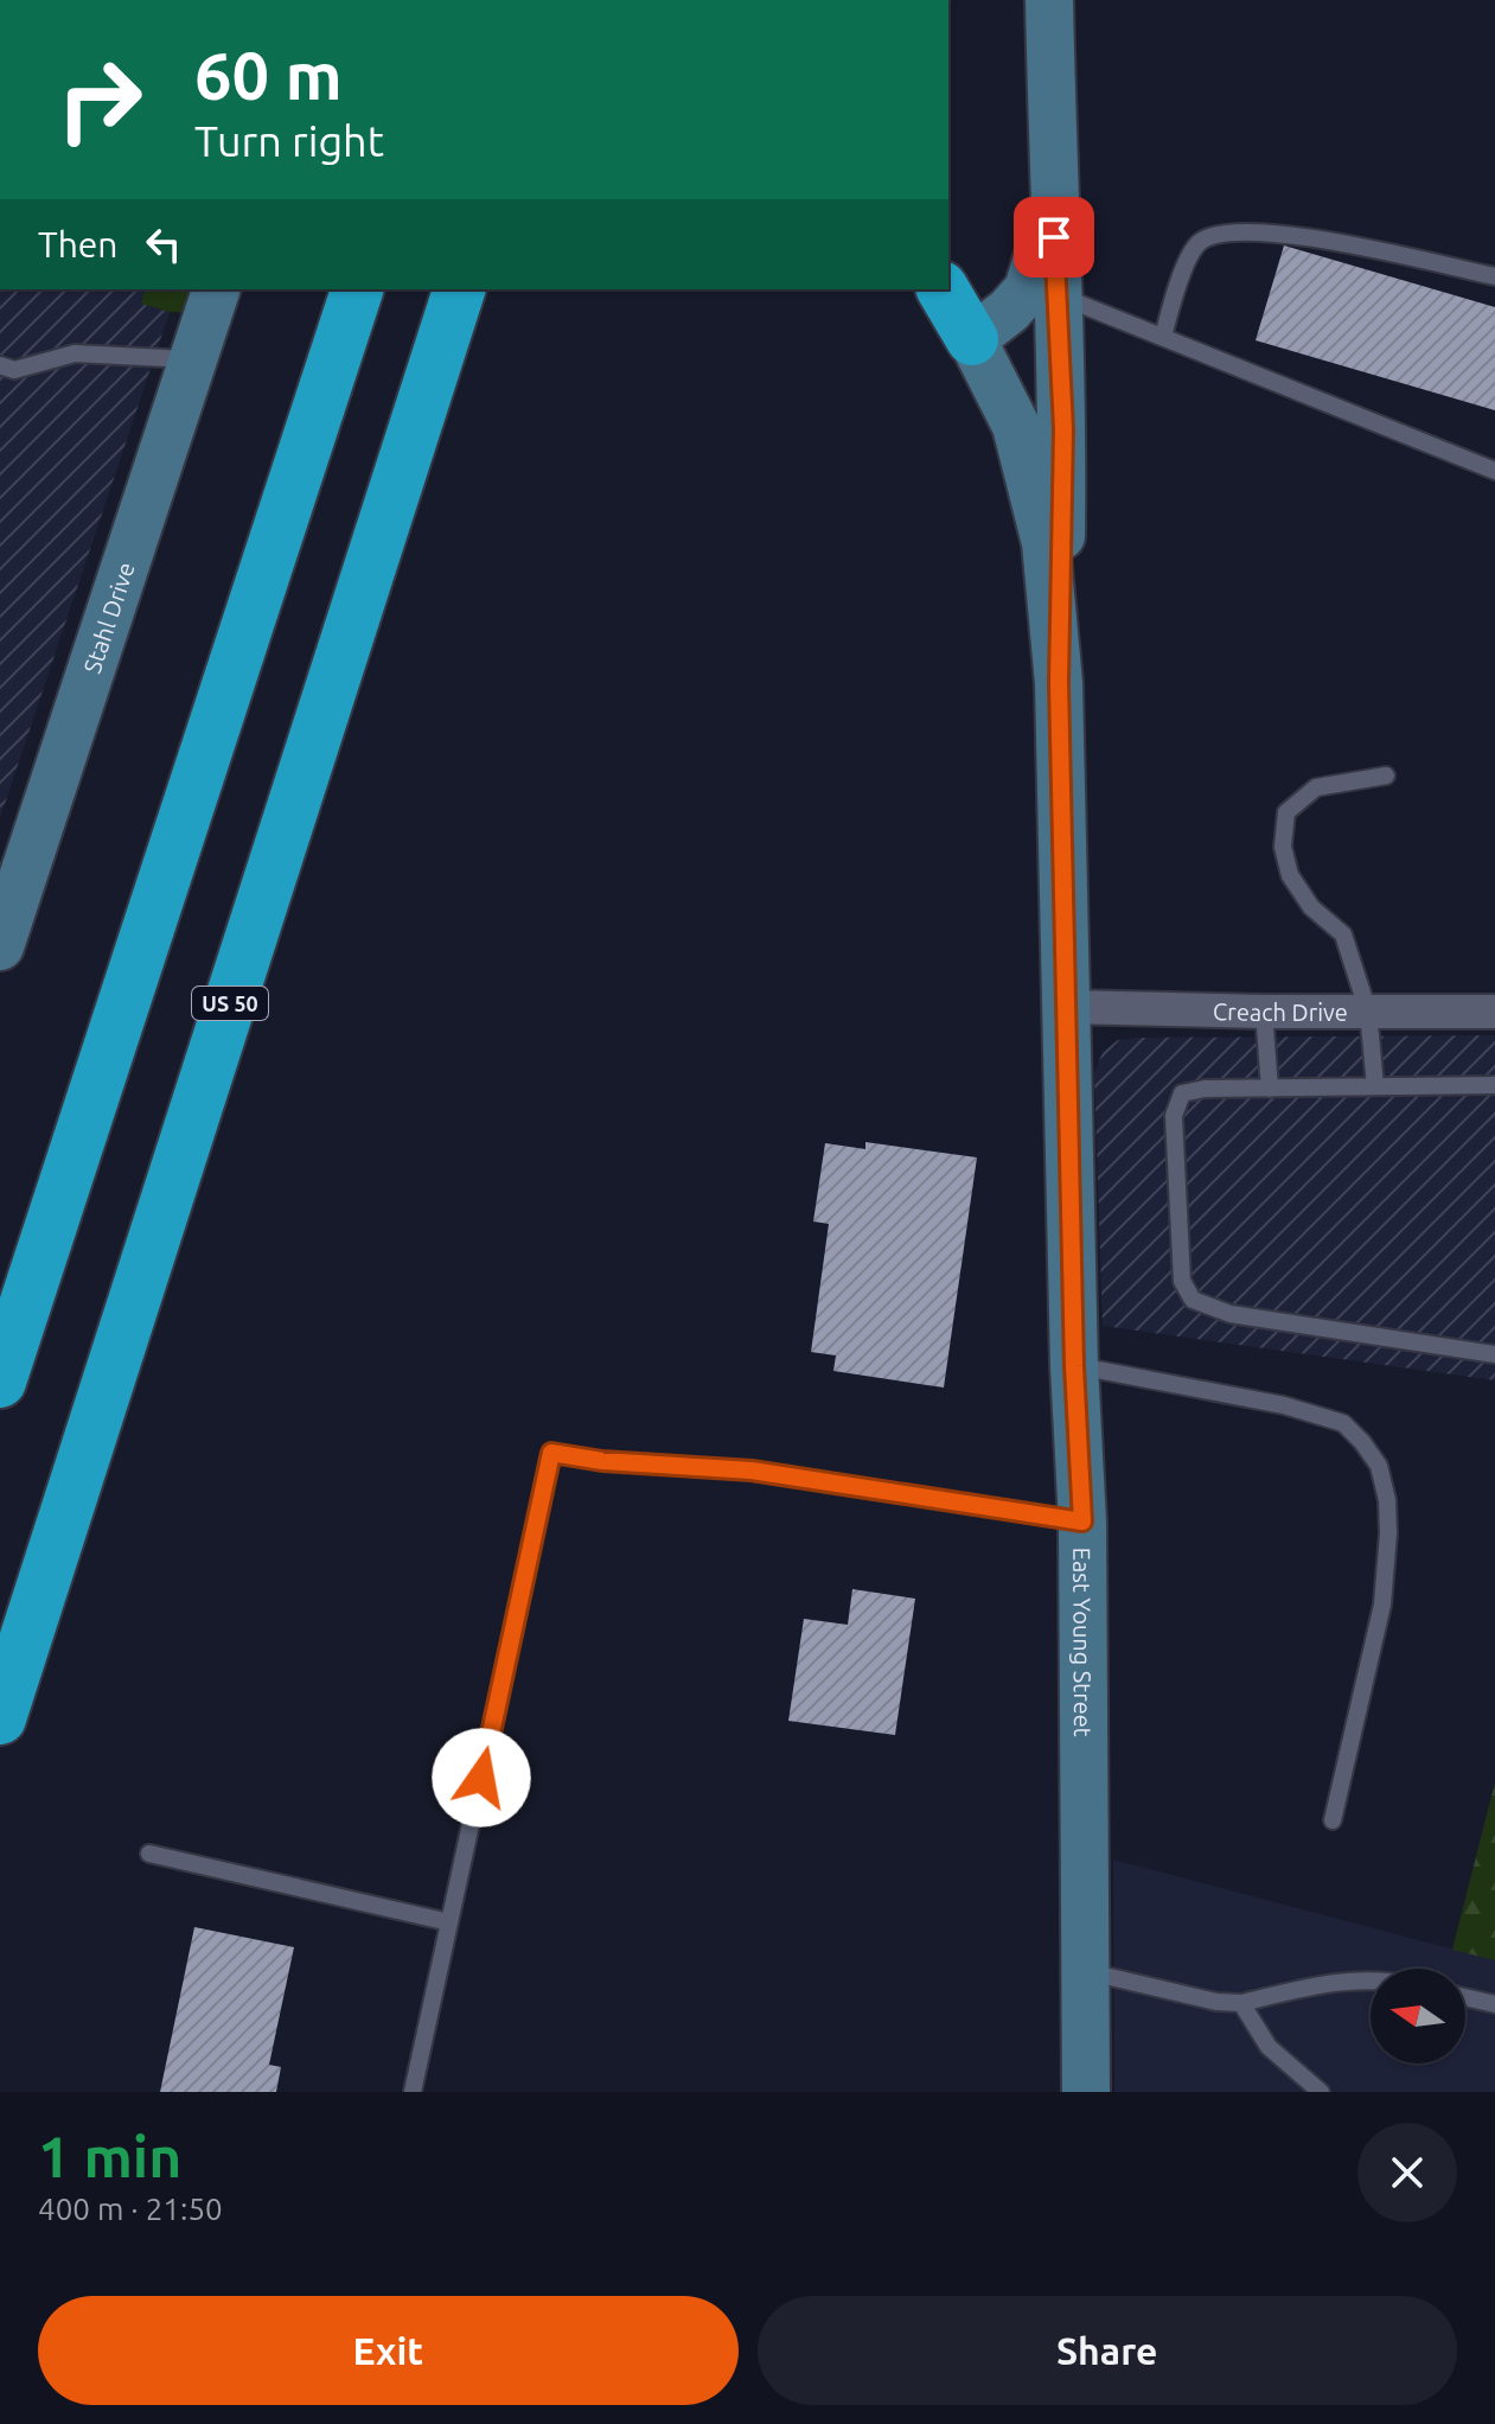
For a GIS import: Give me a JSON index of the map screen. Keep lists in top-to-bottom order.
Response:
{
  "streets": {
    "highway": ["US 50"],
    "main road": ["Stahl Drive", "East Young Street"],
    "street": ["Creach Drive"]
  },
  "crossings": [
    ["Creach Drive", "East Young Street"]
  ],
  "north": "left",
  "page": {
    "turn": ["60 m", "Turn right"],
    "then": "Then",
    "heading": ["1 min", "400 m · 21:50"],
    "buttons": ["Exit", "Share"]
  }
}
